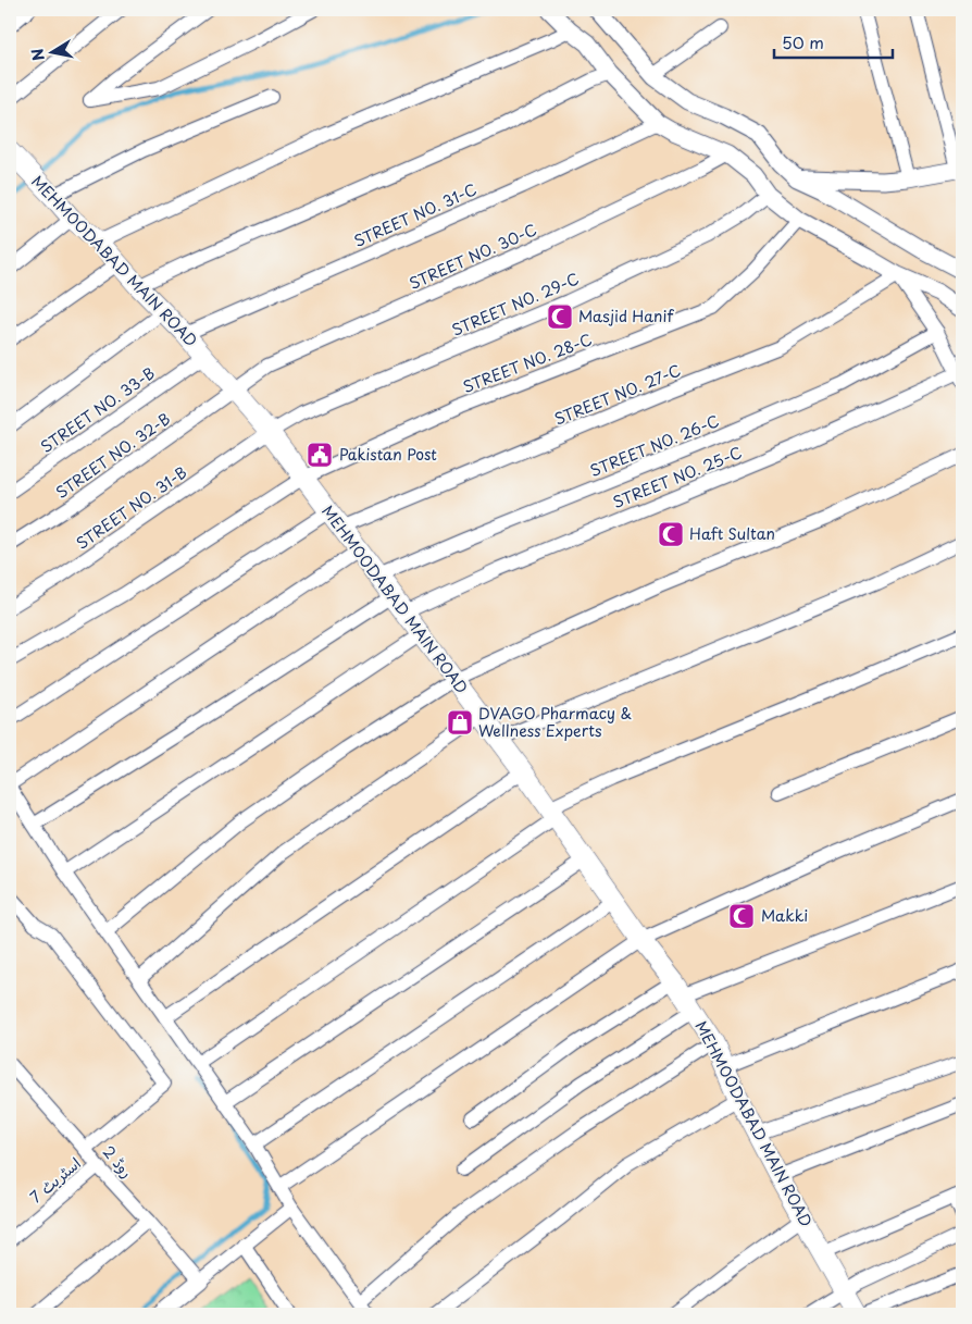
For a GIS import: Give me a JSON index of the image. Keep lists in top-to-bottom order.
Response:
{
  "streets": {
    "main road": ["MEHMOODABAD MAIN ROAD"],
    "street": [
      "STREET NO. 31-C",
      "STREET NO. 30-C",
      "STREET NO. 29-C",
      "STREET NO. 28-C",
      "STREET NO. 27-C",
      "STREET NO. 33-B",
      "STREET NO. 26-C",
      "STREET NO. 32-B",
      "STREET NO. 25-C",
      "STREET NO. 31-B",
      "روڈ 2",
      "اسٹریٹ 7"
    ]
  },
  "crossings": [
    ["STREET NO. 31-C", "MEHMOODABAD MAIN ROAD"],
    ["STREET NO. 30-C", "MEHMOODABAD MAIN ROAD"],
    ["STREET NO. 30-C", "STREET NO. 32-B"],
    ["MEHMOODABAD MAIN ROAD", "STREET NO. 29-C"],
    ["MEHMOODABAD MAIN ROAD", "STREET NO. 28-C"],
    ["MEHMOODABAD MAIN ROAD", "STREET NO. 27-C"],
    ["MEHMOODABAD MAIN ROAD", "STREET NO. 33-B"],
    ["MEHMOODABAD MAIN ROAD", "STREET NO. 26-C"],
    ["MEHMOODABAD MAIN ROAD", "STREET NO. 32-B"],
    ["MEHMOODABAD MAIN ROAD", "STREET NO. 25-C"],
    ["MEHMOODABAD MAIN ROAD", "STREET NO. 31-B"],
    ["STREET NO. 29-C", "STREET NO. 31-B"],
    ["روڈ 2", "اسٹریٹ 7"]
  ],
  "places": {
    "mosque": ["Masjid Hanif", "Haft Sultan", "Makki"],
    "public building": ["Pakistan Post"],
    "shop": ["DVAGO Pharmacy & Wellness Experts"]
  },
  "scale_bar": "50 m",
  "north": "left"
}
